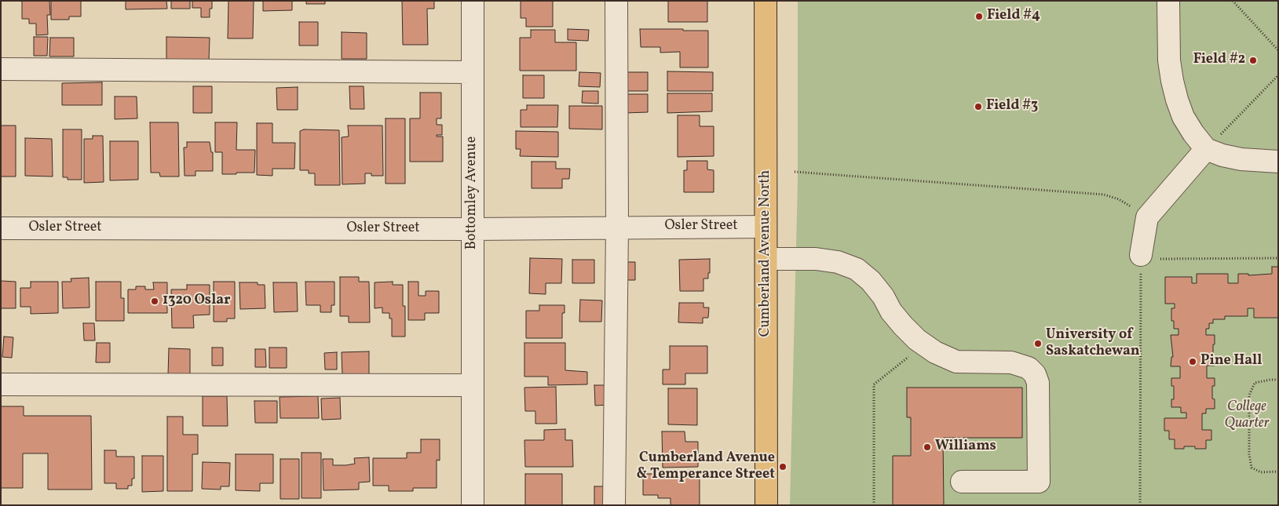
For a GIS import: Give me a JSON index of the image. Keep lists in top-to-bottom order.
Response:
{
  "streets": {
    "main road": ["Cumberland Avenue North"],
    "street": ["Bottomley Avenue", "Osler Street"]
  },
  "crossings": [
    ["Bottomley Avenue", "Osler Street"],
    ["Osler Street", "Cumberland Avenue North"]
  ],
  "parks": ["College Quarter"],
  "places": [
    "Field #4",
    "Field #2",
    "Field #3",
    "1320 Oslar",
    "University of Saskatchewan",
    "Pine Hall",
    "Williams",
    "Cumberland Avenue & Temperance Street"
  ]
}
